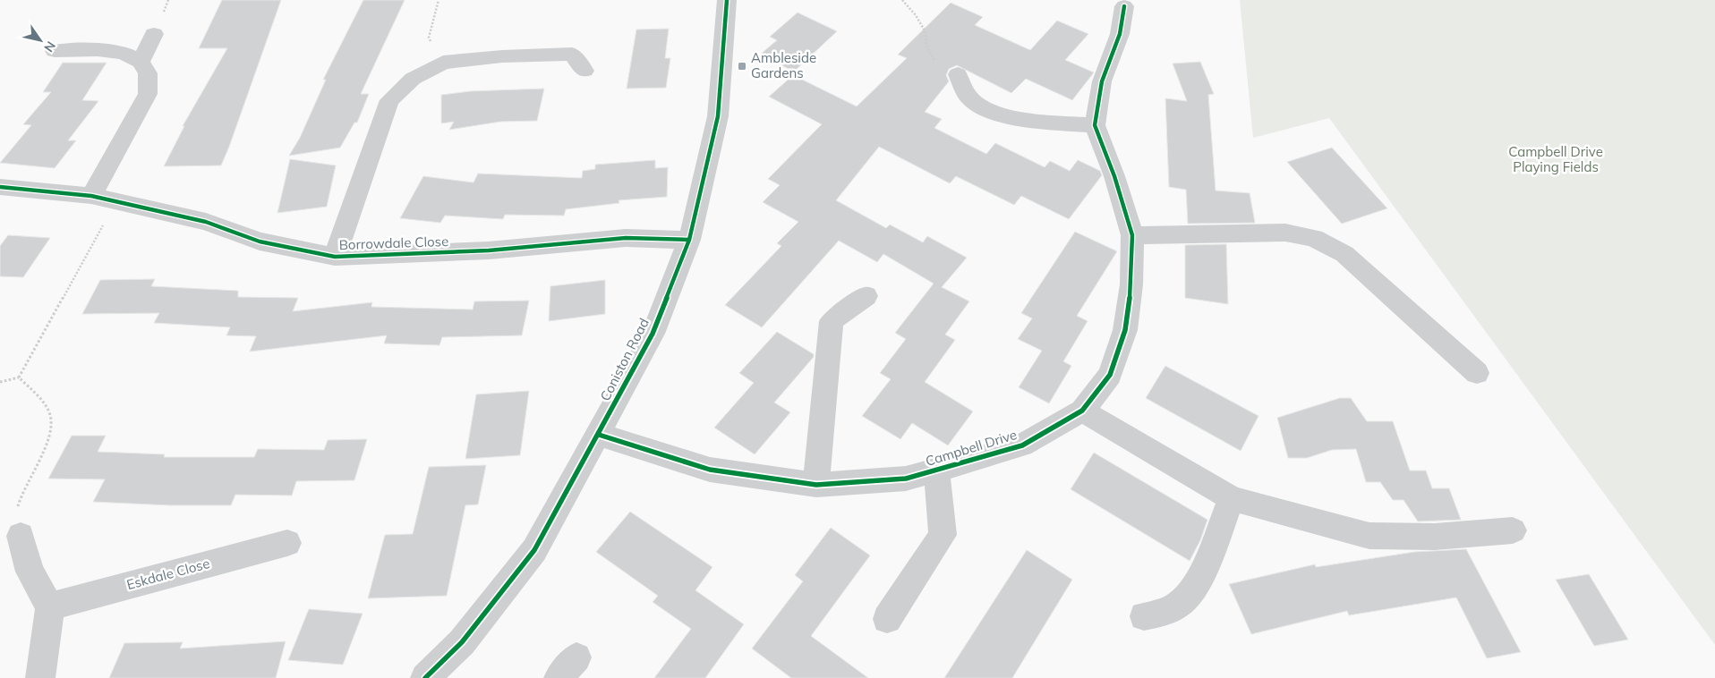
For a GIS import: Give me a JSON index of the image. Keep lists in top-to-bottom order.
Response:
{
  "streets": {
    "street": [
      "Borrowdale Close",
      "Coniston Road",
      "Campbell Drive",
      "Eskdale Close"
    ]
  },
  "crossings": [
    ["Borrowdale Close", "Coniston Road"],
    ["Coniston Road", "Campbell Drive"]
  ],
  "parks": ["Campbell Drive Playing Fields"],
  "places": {
    "transit": ["Ambleside Gardens"]
  },
  "north": "bottom right"
}
